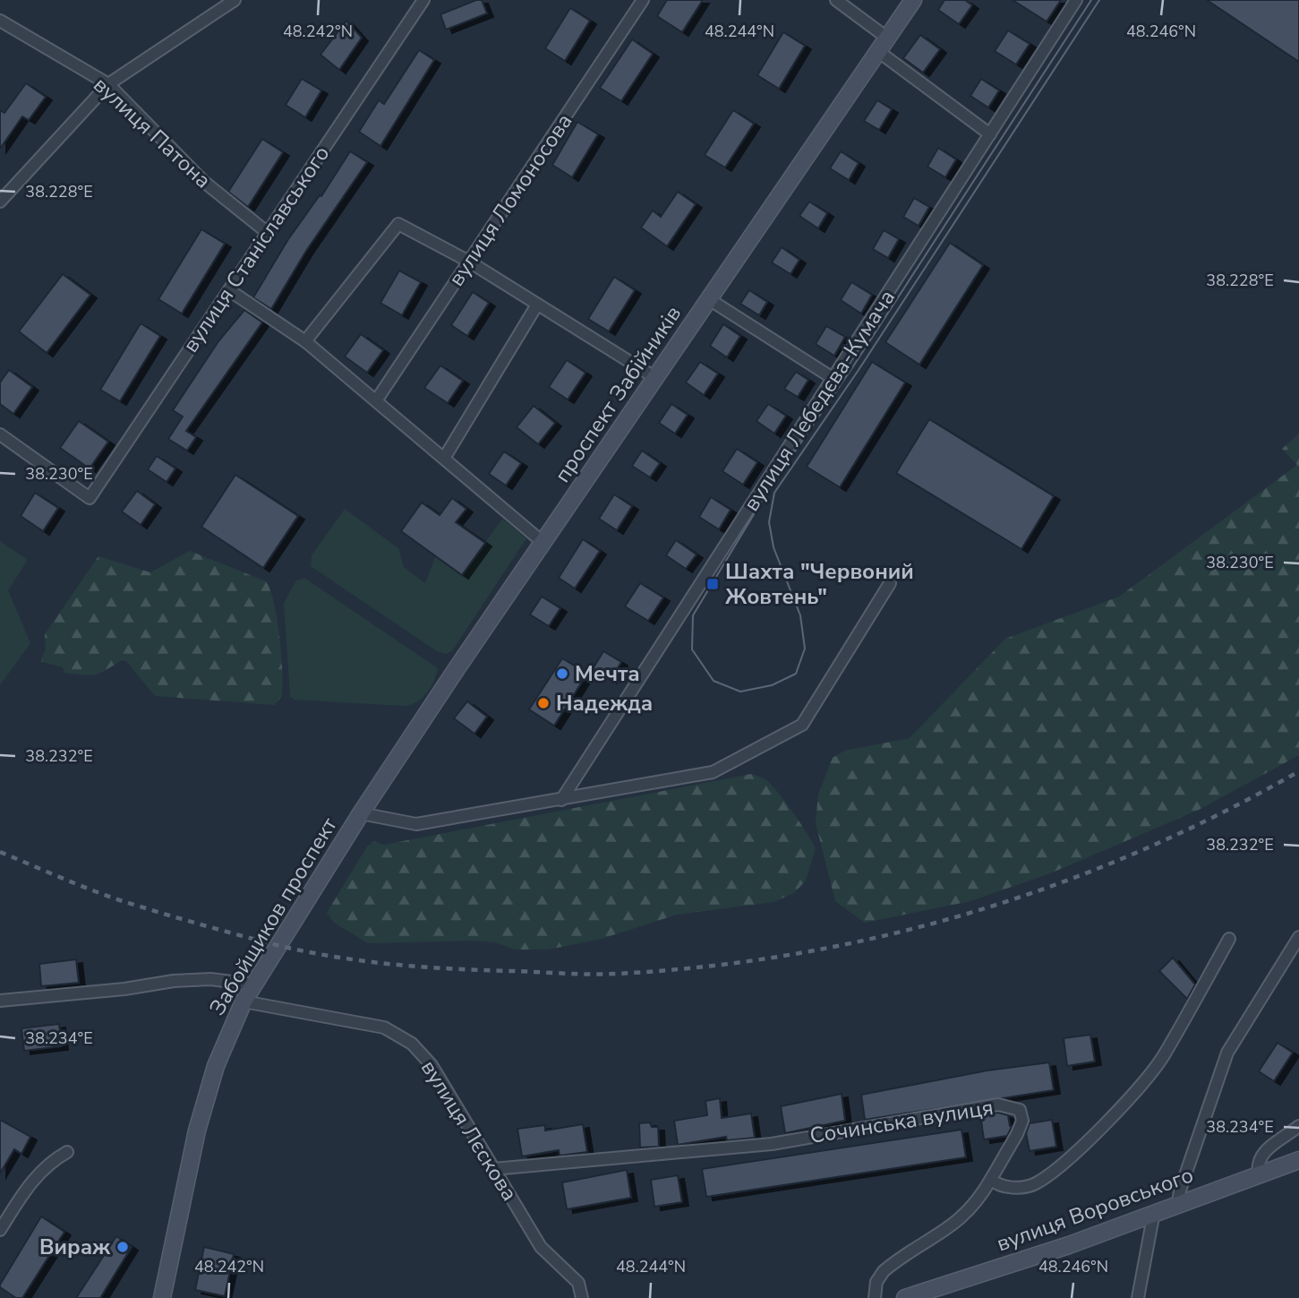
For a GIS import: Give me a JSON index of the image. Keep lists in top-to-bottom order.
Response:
{
  "streets": {
    "main road": ["проспект Забійників", "Забойщиков проспект", "вулиця Воровського"],
    "street": [
      "вулиця Патона",
      "вулиця Ломоносова",
      "вулиця Станіславського",
      "вулиця Лебедєва-Кумача",
      "Сочинська вулиця",
      "вулиця Лєскова"
    ]
  },
  "crossings": [
    ["вулиця Патона", "вулиця Станіславського"],
    ["проспект Забійників", "Забойщиков проспект"],
    ["Забойщиков проспект", "вулиця Лєскова"],
    ["Сочинська вулиця", "вулиця Лєскова"]
  ],
  "places": {
    "transit": ["Шахта \"Червоний Жовтень\""],
    "other": ["Мечта", "Надежда", "Вираж"]
  },
  "coordinates": [
    "48.242°N",
    "48.244°N",
    "48.246°N",
    "38.228°E",
    "38.230°E",
    "38.232°E",
    "38.234°E"
  ]
}
